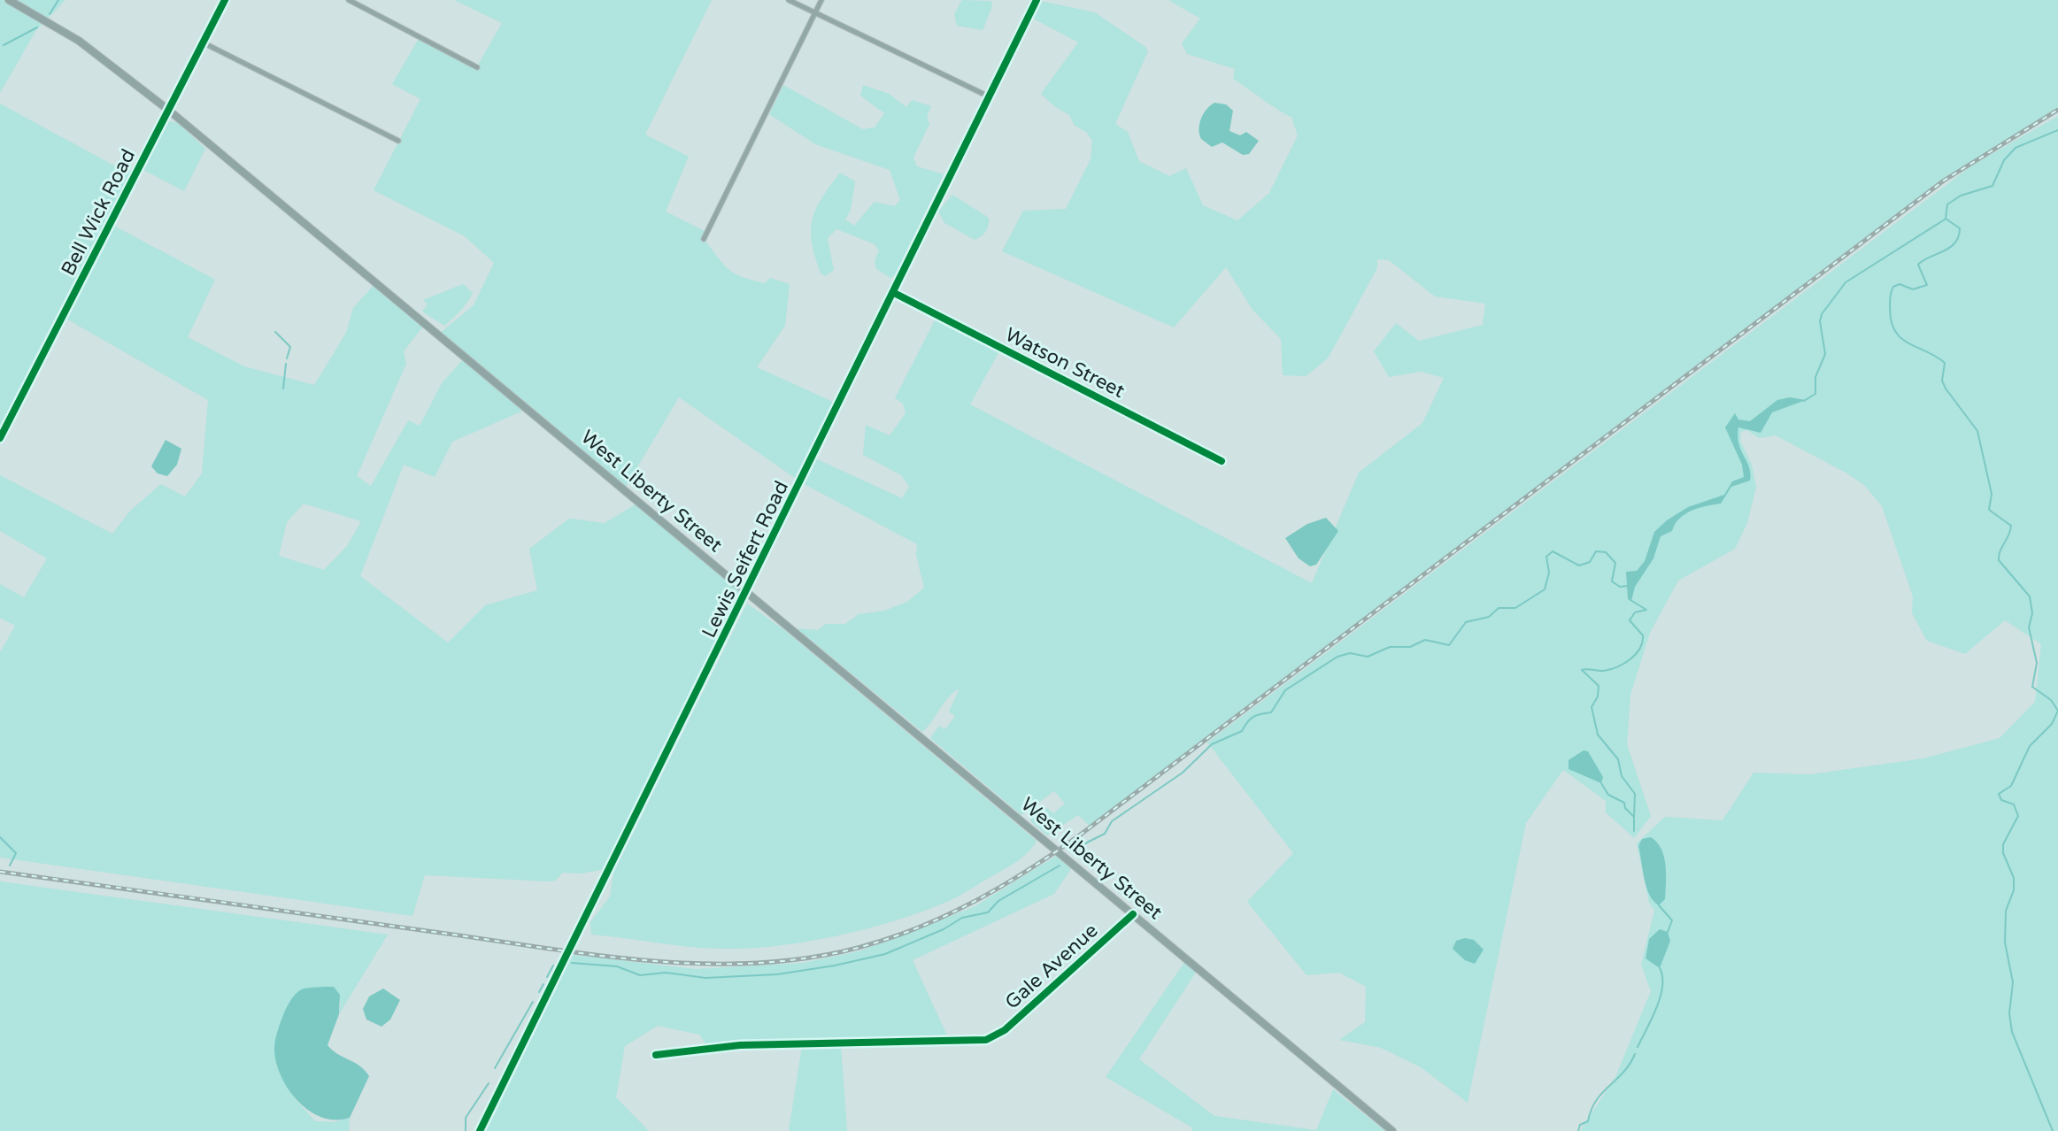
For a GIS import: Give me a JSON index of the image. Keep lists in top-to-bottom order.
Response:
{
  "streets": {
    "main road": ["West Liberty Street", "Lewis Seifert Road"],
    "street": ["Bell Wick Road", "Watson Street", "Gale Avenue"]
  },
  "crossings": [
    ["Bell Wick Road", "West Liberty Street"],
    ["Watson Street", "Lewis Seifert Road"],
    ["West Liberty Street", "Lewis Seifert Road"],
    ["West Liberty Street", "Gale Avenue"]
  ]
}
